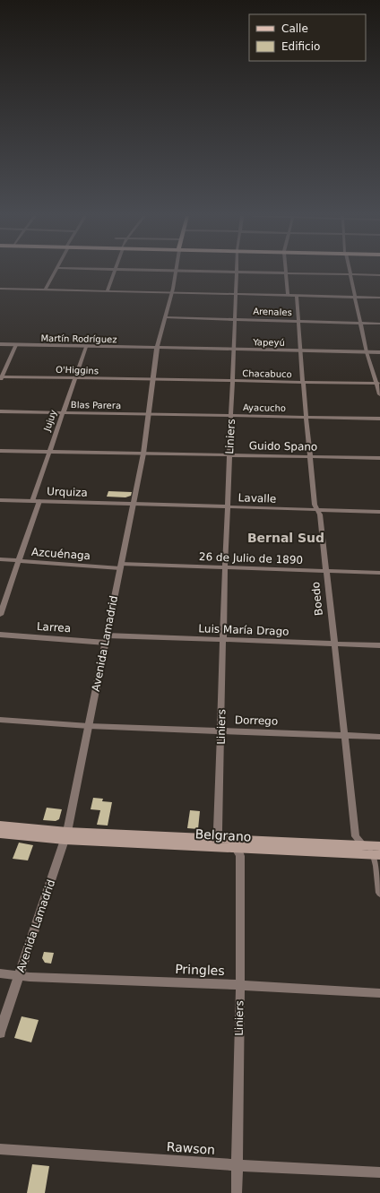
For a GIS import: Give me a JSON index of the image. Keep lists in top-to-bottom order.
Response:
{
  "streets": {
    "main road": ["Belgrano"],
    "street": [
      "Arenales",
      "Martín Rodríguez",
      "Yapeyú",
      "O'Higgins",
      "Chacabuco",
      "Blas Parera",
      "Ayacucho",
      "Jujuy",
      "Liniers",
      "Guido Spano",
      "Urquiza",
      "Lavalle",
      "Azcuénaga",
      "26 de Julio de 1890",
      "Boedo",
      "Larrea",
      "Luis María Drago",
      "Avenida Lamadrid",
      "Dorrego",
      "Pringles",
      "Rawson"
    ]
  },
  "crossings": [
    ["Arenales", "Liniers"],
    ["Arenales", "Boedo"],
    ["Arenales", "Avenida Lamadrid"],
    ["Martín Rodríguez", "Yapeyú"],
    ["Martín Rodríguez", "Jujuy"],
    ["Martín Rodríguez", "Avenida Lamadrid"],
    ["Yapeyú", "Liniers"],
    ["Yapeyú", "Boedo"],
    ["Yapeyú", "Avenida Lamadrid"],
    ["O'Higgins", "Chacabuco"],
    ["O'Higgins", "Jujuy"],
    ["O'Higgins", "Avenida Lamadrid"],
    ["Chacabuco", "Liniers"],
    ["Chacabuco", "Boedo"],
    ["Chacabuco", "Avenida Lamadrid"],
    ["Blas Parera", "Ayacucho"],
    ["Blas Parera", "Jujuy"],
    ["Blas Parera", "Avenida Lamadrid"],
    ["Ayacucho", "Liniers"],
    ["Ayacucho", "Boedo"],
    ["Ayacucho", "Avenida Lamadrid"],
    ["Jujuy", "Guido Spano"],
    ["Jujuy", "Urquiza"],
    ["Liniers", "Guido Spano"],
    ["Liniers", "Lavalle"],
    ["Liniers", "26 de Julio de 1890"],
    ["Liniers", "Luis María Drago"],
    ["Liniers", "Dorrego"],
    ["Liniers", "Belgrano"],
    ["Liniers", "Pringles"],
    ["Liniers", "Rawson"],
    ["Guido Spano", "Boedo"],
    ["Guido Spano", "Avenida Lamadrid"],
    ["Urquiza", "Lavalle"],
    ["Urquiza", "Avenida Lamadrid"],
    ["Lavalle", "Boedo"],
    ["Lavalle", "Avenida Lamadrid"],
    ["Azcuénaga", "26 de Julio de 1890"],
    ["Azcuénaga", "Avenida Lamadrid"],
    ["26 de Julio de 1890", "Boedo"],
    ["26 de Julio de 1890", "Avenida Lamadrid"],
    ["Boedo", "Luis María Drago"],
    ["Boedo", "Dorrego"],
    ["Boedo", "Belgrano"],
    ["Larrea", "Luis María Drago"],
    ["Larrea", "Avenida Lamadrid"],
    ["Luis María Drago", "Avenida Lamadrid"],
    ["Avenida Lamadrid", "Dorrego"],
    ["Avenida Lamadrid", "Belgrano"],
    ["Avenida Lamadrid", "Pringles"]
  ],
  "districts": ["Bernal Sud"],
  "legend": ["Calle", "Edificio"]
}
